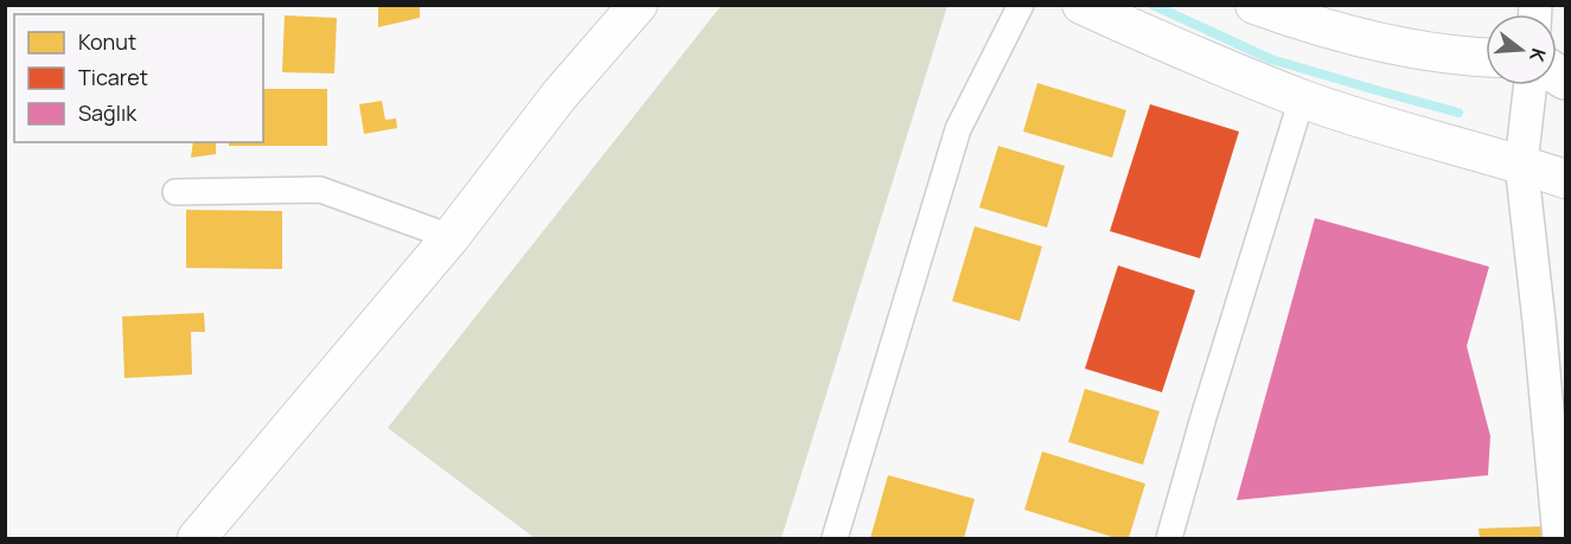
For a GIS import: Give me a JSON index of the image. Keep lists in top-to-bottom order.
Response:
{
  "legend": ["Konut", "Ticaret", "Sağlık"],
  "north": "right"
}
